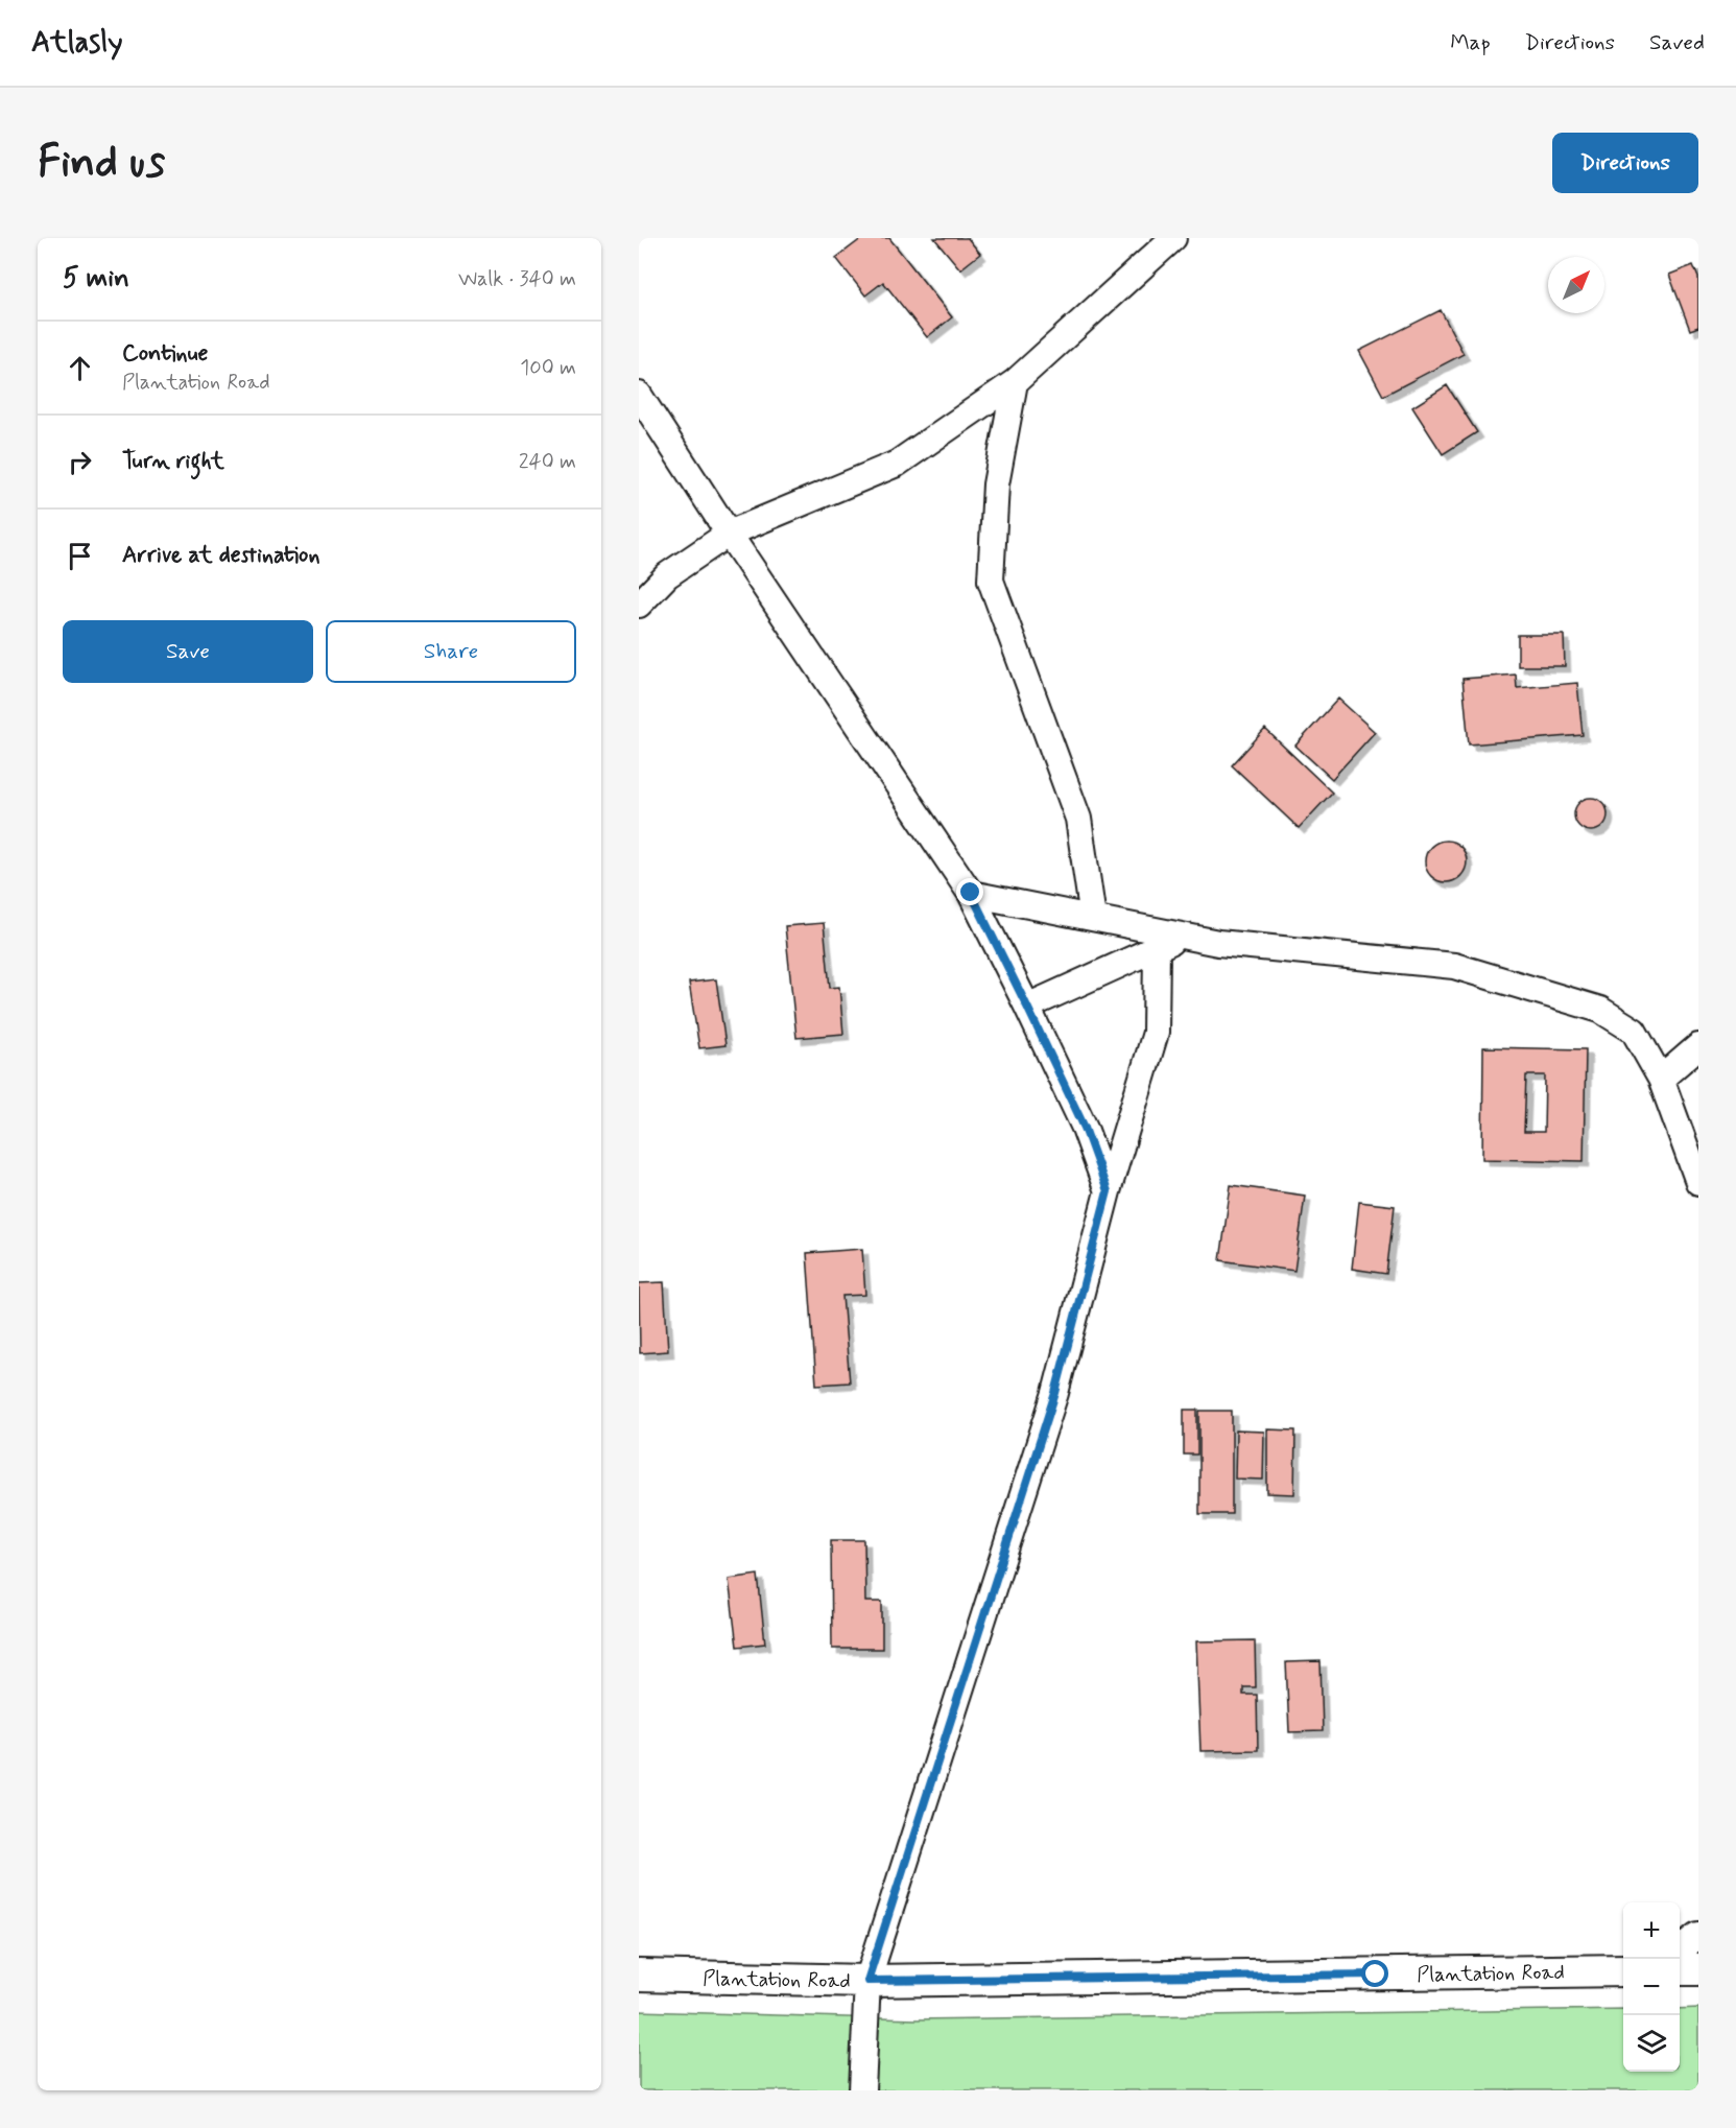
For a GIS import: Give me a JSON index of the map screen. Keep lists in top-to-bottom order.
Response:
{
  "streets": {
    "street": ["Plantation Road"]
  },
  "north": "top right",
  "page": {
    "header": "Atlasly",
    "nav": ["Map", "Directions", "Saved"],
    "buttons": [
      "Directions",
      ["Save", "Share"]
    ],
    "title": "Find us",
    "heading": ["5 min", "Walk · 340 m"],
    "list": [
      ["Continue", "Plantation Road", "100 m"],
      ["Turn right", "240 m"],
      "Arrive at destination"
    ],
    "map_buttons": ["+", "−"]
  }
}
